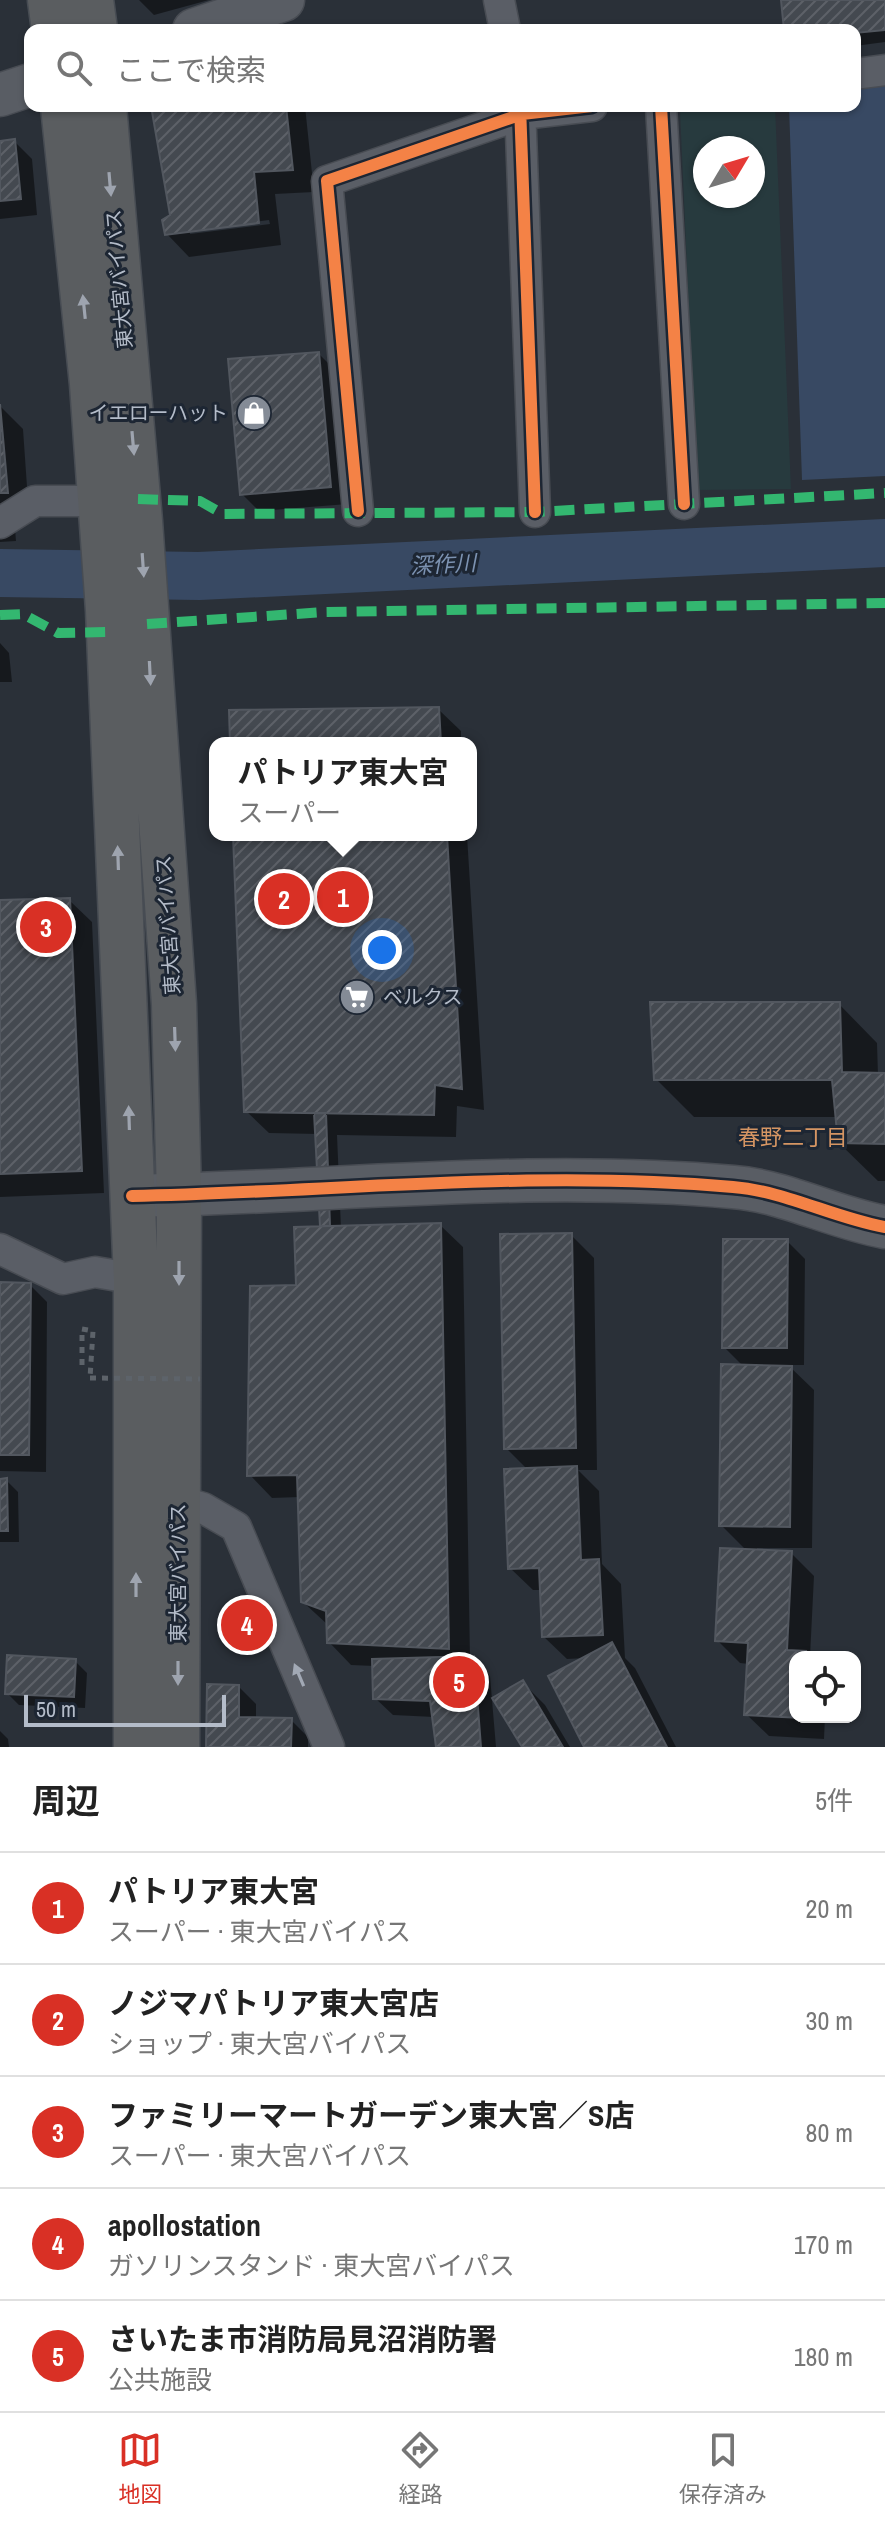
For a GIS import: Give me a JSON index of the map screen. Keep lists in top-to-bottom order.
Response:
{
  "streets": {
    "highway": ["東大宮バイパス"]
  },
  "districts": ["春野二丁目"],
  "water": ["深作川"],
  "places": {
    "shop": ["イエローハット"],
    "supermarket": ["ベルクス"]
  },
  "scale_bar": "50 m",
  "north": "top right",
  "page": {
    "search": "ここで検索",
    "popup": ["パトリア東大宮", "スーパー"],
    "pins": [
      "1",
      "2",
      "3",
      "4",
      "5"
    ],
    "scale": "50 m",
    "heading": ["周辺", "5件"],
    "list": [
      {
        "mark": "1",
        "name": "パトリア東大宮",
        "note": "スーパー · 東大宮バイパス",
        "value": "20 m"
      },
      {
        "mark": "2",
        "name": "ノジマパトリア東大宮店",
        "note": "ショップ · 東大宮バイパス",
        "value": "30 m"
      },
      {
        "mark": "3",
        "name": "ファミリーマートガーデン東大宮／S店",
        "note": "スーパー · 東大宮バイパス",
        "value": "80 m"
      },
      {
        "mark": "4",
        "name": "apollostation",
        "note": "ガソリンスタンド · 東大宮バイパス",
        "value": "170 m"
      },
      {
        "mark": "5",
        "name": "さいたま市消防局見沼消防署",
        "note": "公共施設",
        "value": "180 m"
      }
    ],
    "nav": ["地図", "経路", "保存済み"]
  }
}
